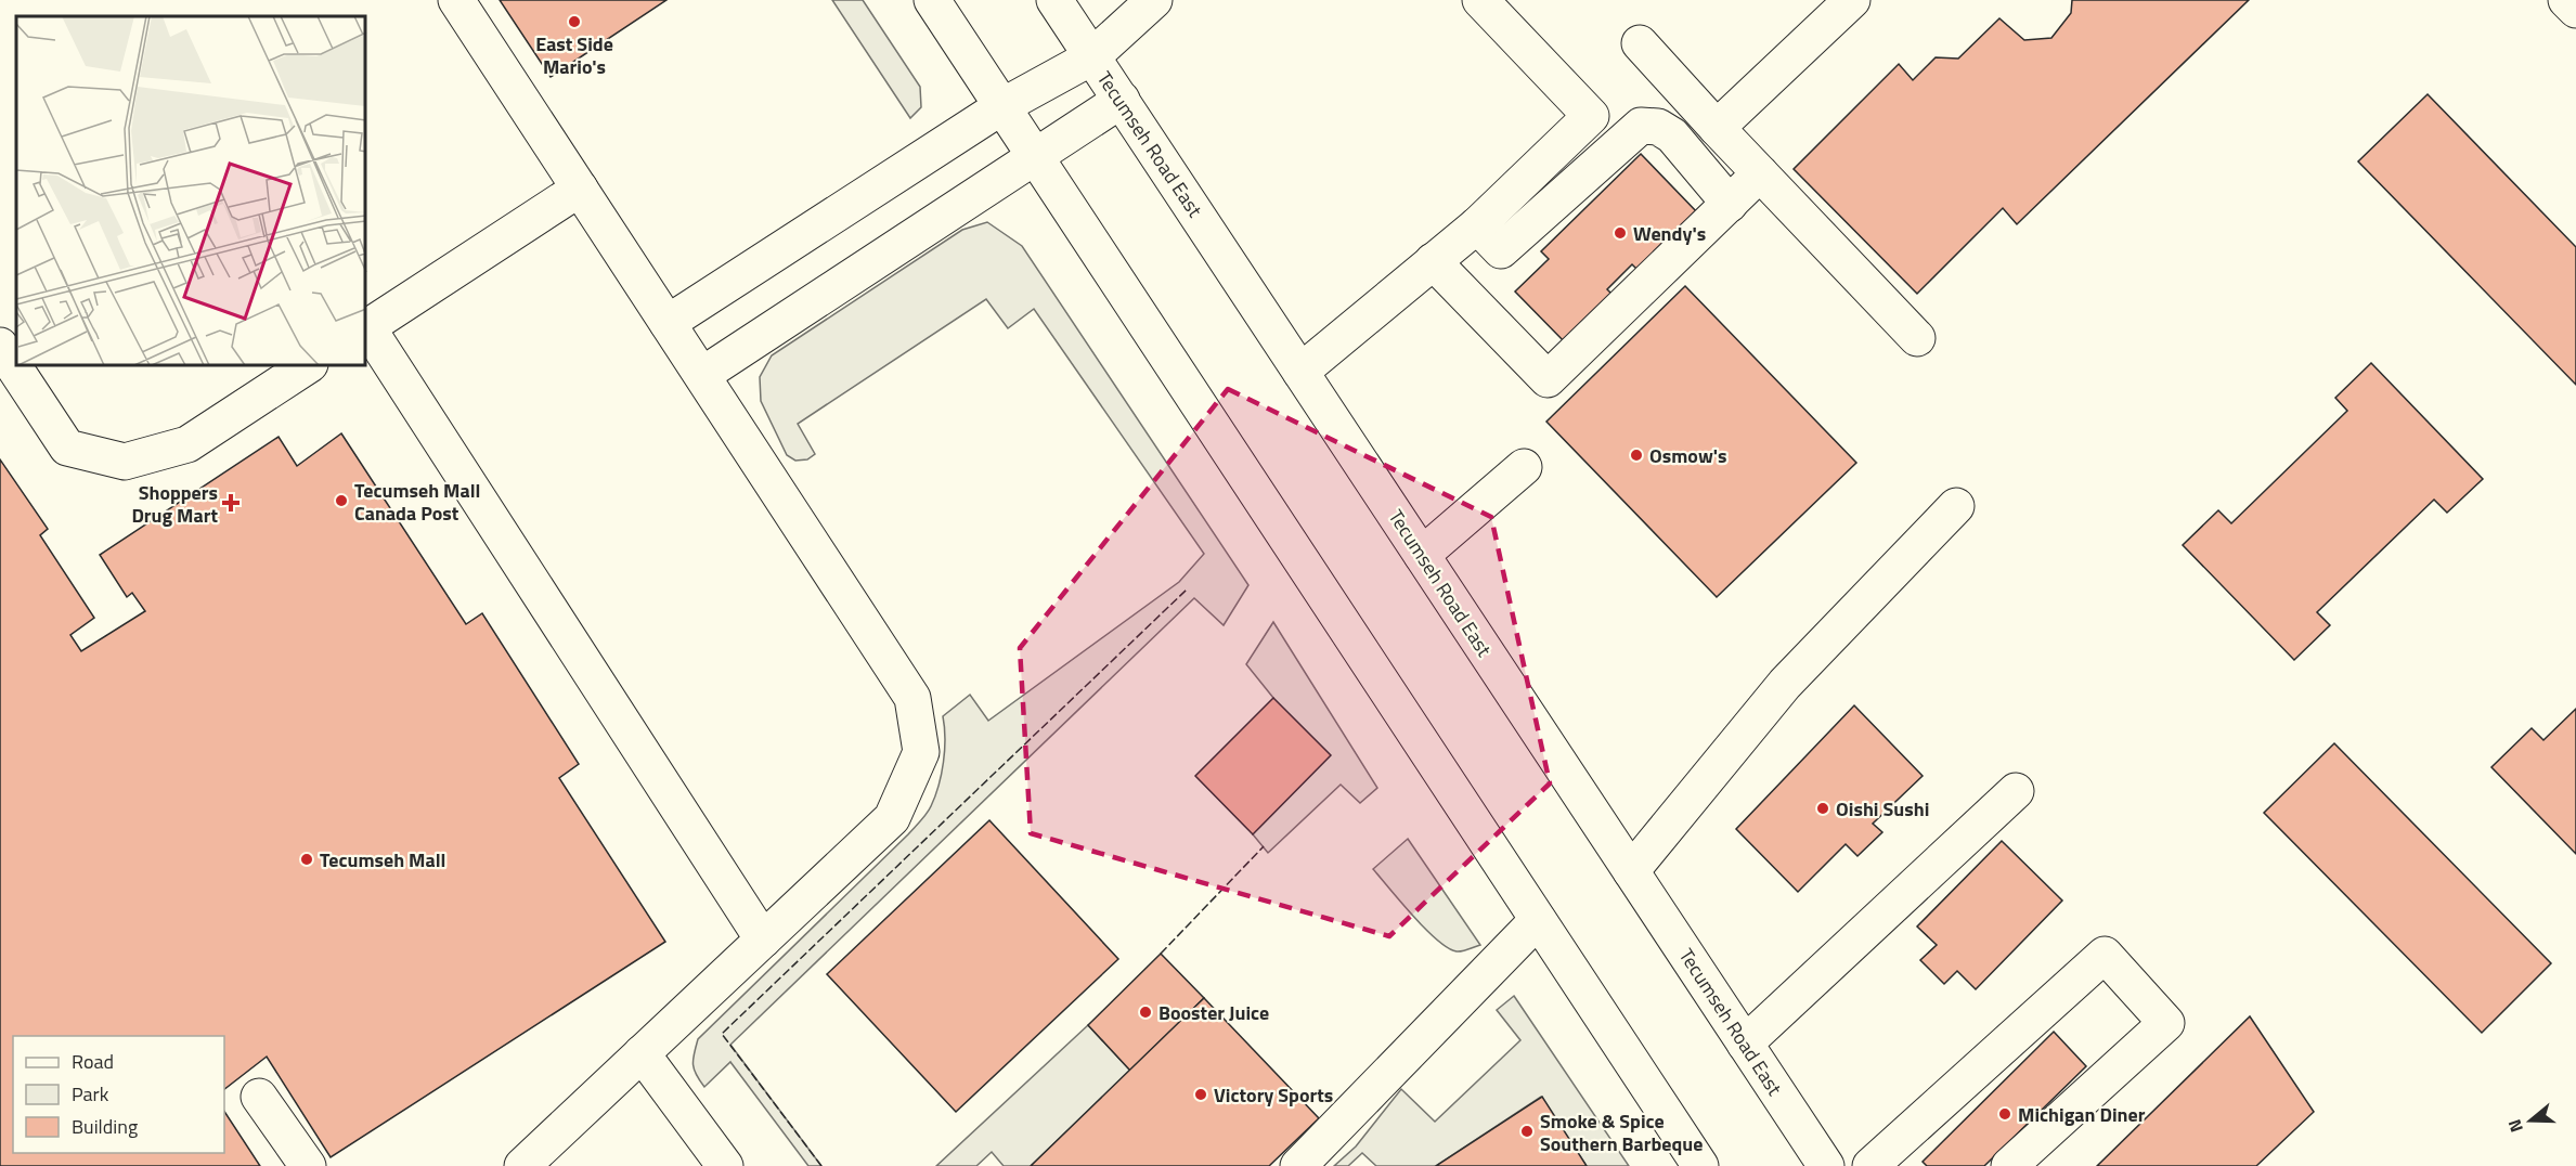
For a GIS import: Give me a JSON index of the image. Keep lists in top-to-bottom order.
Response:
{
  "streets": {
    "main road": ["Tecumseh Road East"]
  },
  "places": {
    "other": [
      "East Side Mario's",
      "Wendy's",
      "Osmow's",
      "Tecumseh Mall Canada Post",
      "Oishi Sushi",
      "Tecumseh Mall",
      "Booster Juice",
      "Victory Sports",
      "Michigan Diner",
      "Smoke & Spice Southern Barbeque"
    ],
    "health": ["Shoppers Drug Mart"]
  },
  "legend": ["Road", "Park", "Building"],
  "north": "left"
}
